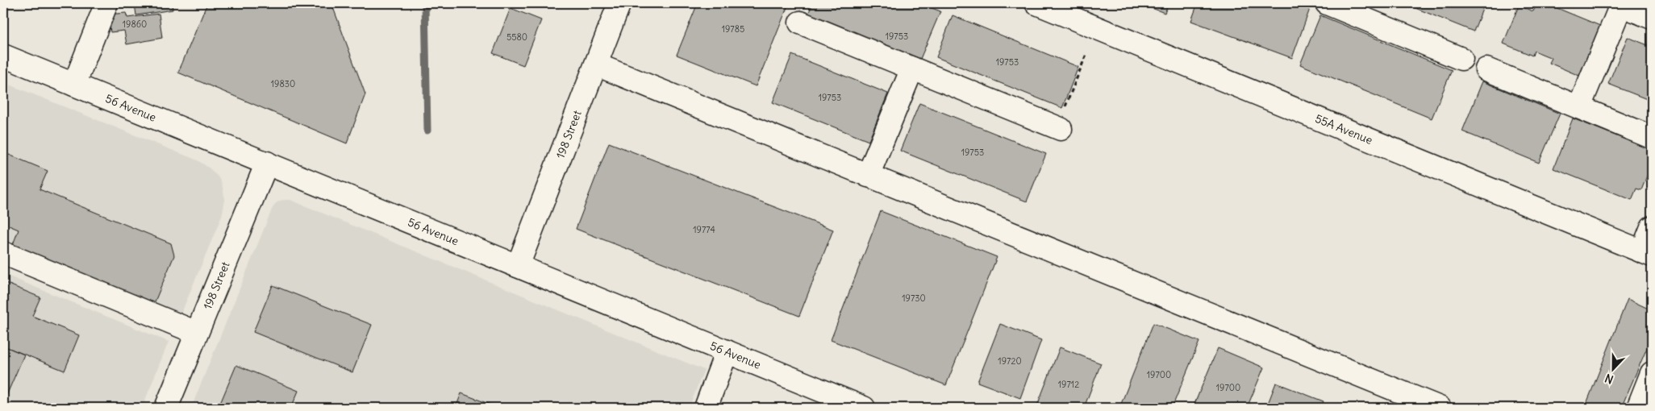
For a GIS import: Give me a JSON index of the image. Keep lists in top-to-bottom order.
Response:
{
  "streets": {
    "street": ["56 Avenue", "55A Avenue", "198 Street"]
  },
  "crossings": [
    ["56 Avenue", "198 Street"]
  ],
  "house_numbers": [
    "19860",
    "19785",
    "19753",
    "5580",
    "19753",
    "19830",
    "19753",
    "19753",
    "19774",
    "19730",
    "19720",
    "19700",
    "19712",
    "19700"
  ],
  "north": "bottom"
}
